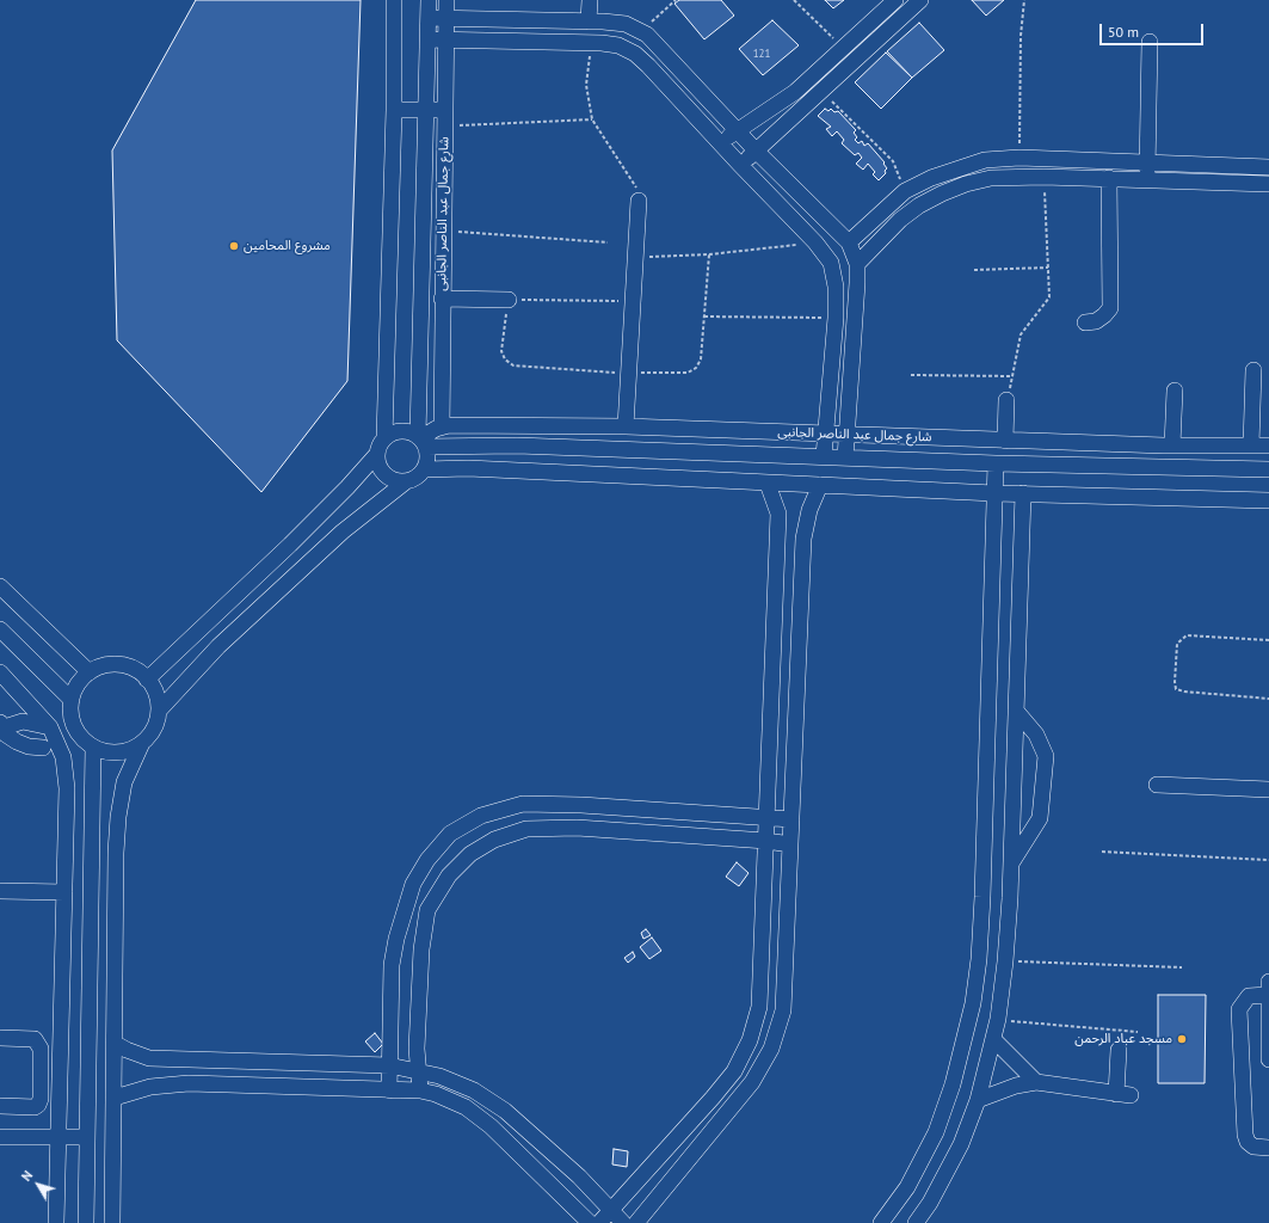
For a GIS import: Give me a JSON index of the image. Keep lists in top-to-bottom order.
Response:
{
  "streets": {
    "street": ["شارع جمال عبد الناصر الجانبى"]
  },
  "places": ["مشروع المحامين", "مسجد عباد الرحمن"],
  "house_numbers": ["121"],
  "scale_bar": "50 m",
  "north": "top left"
}
